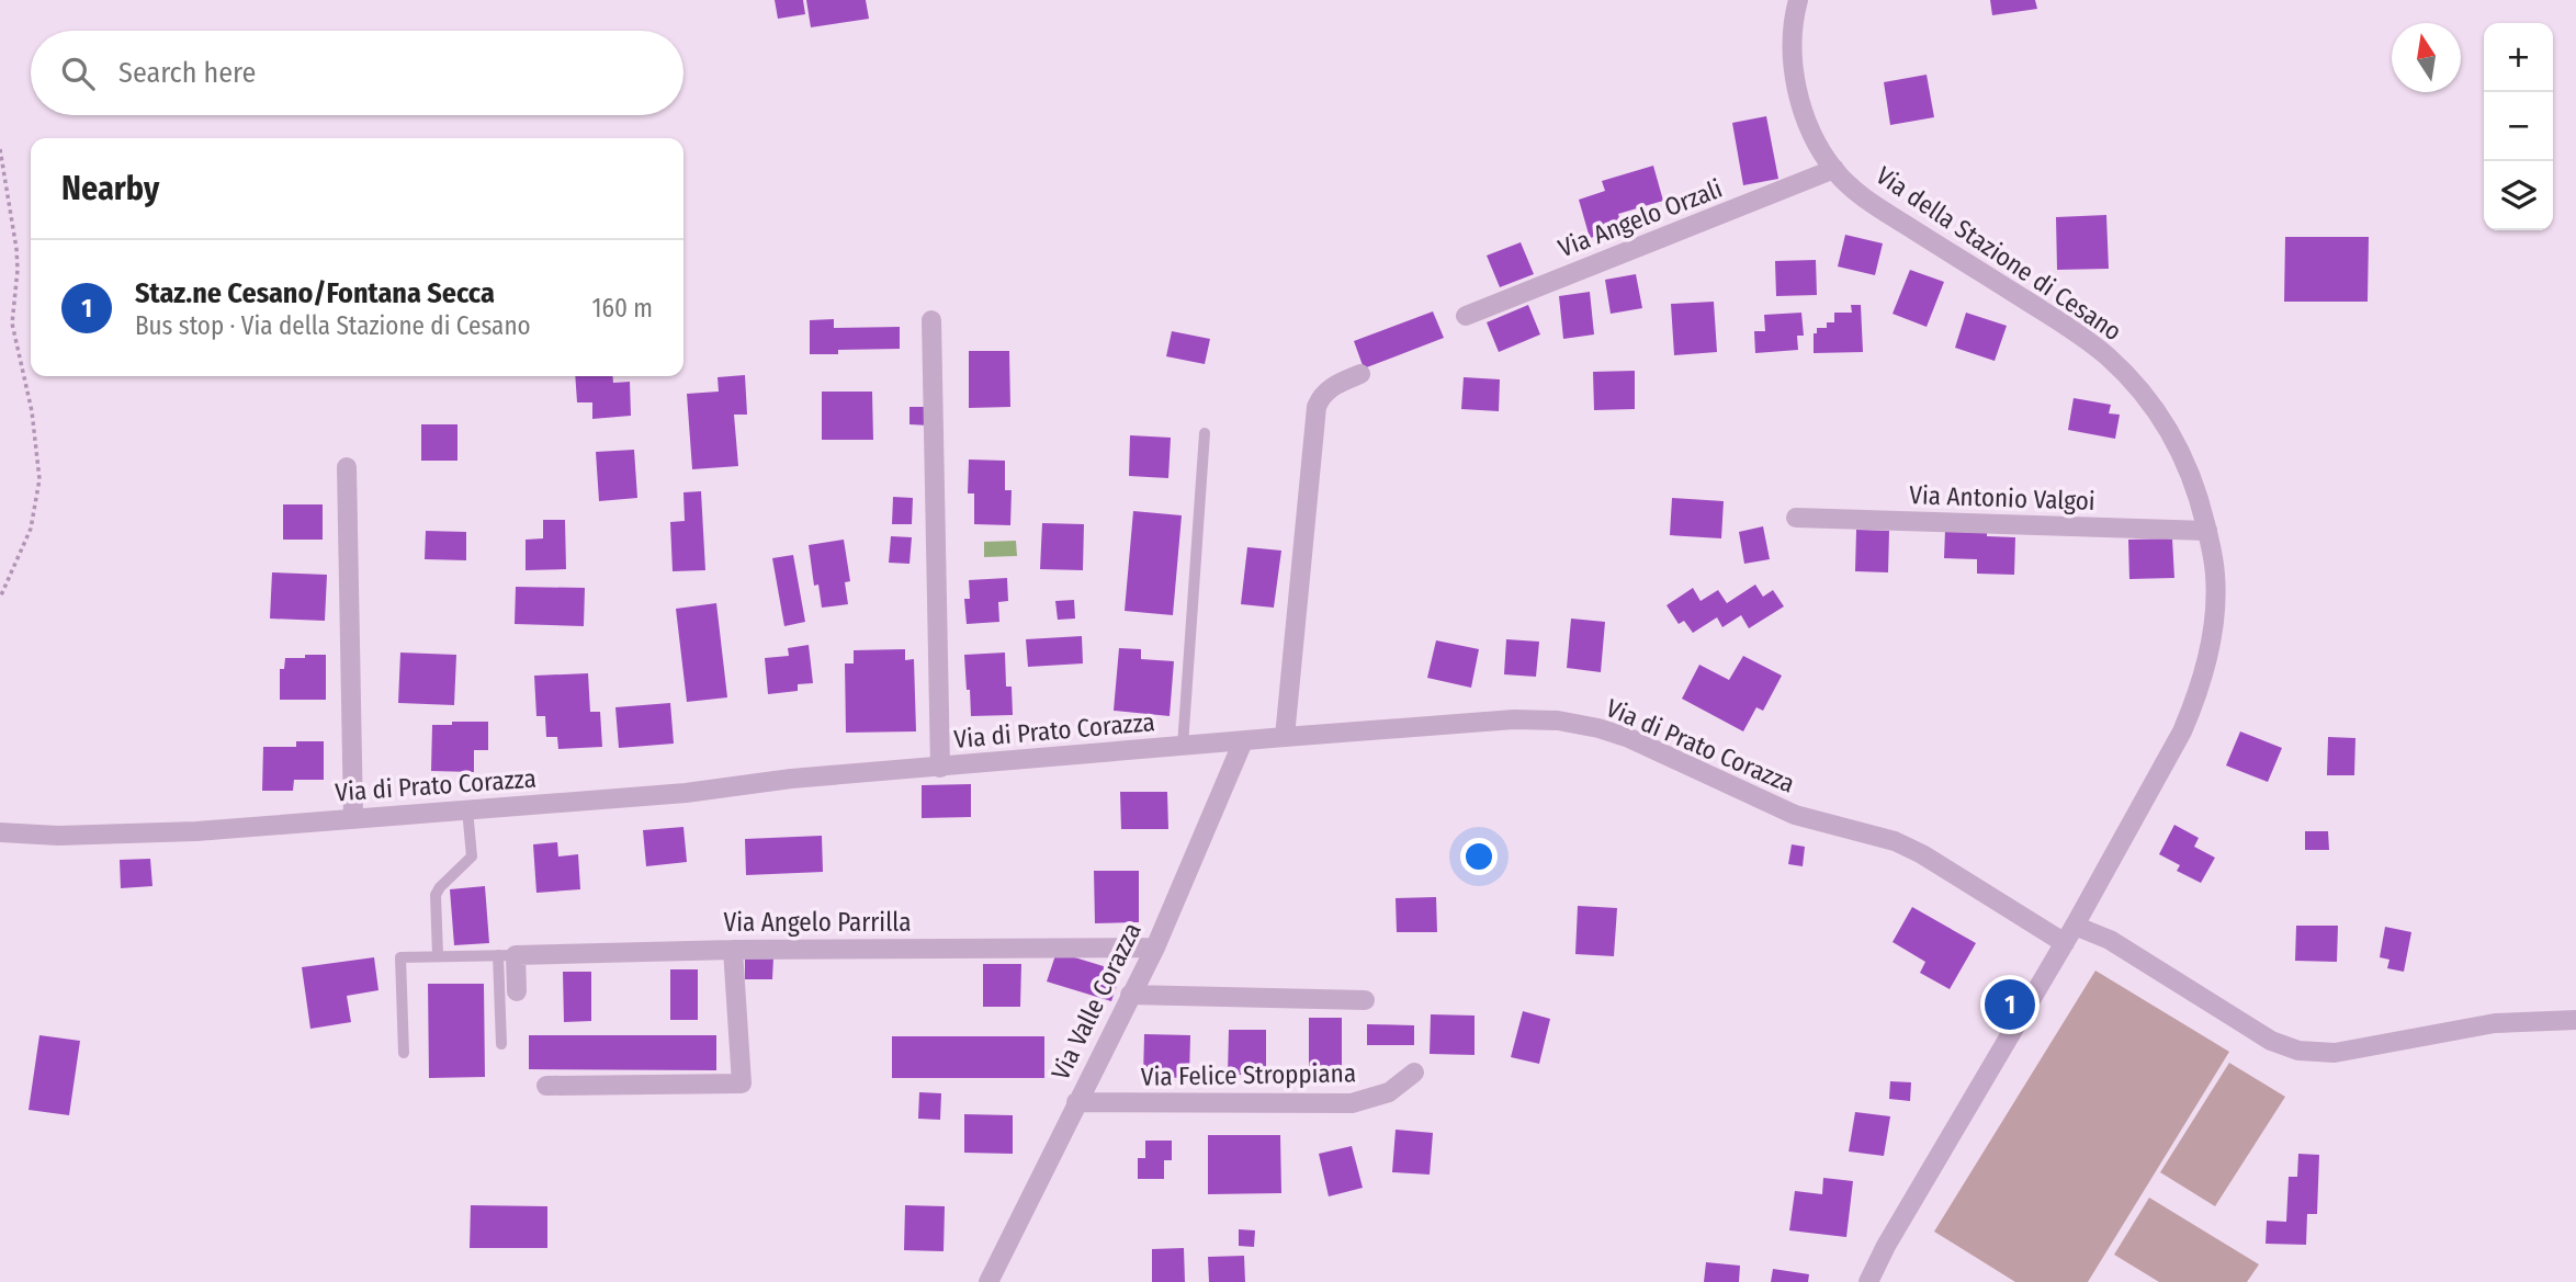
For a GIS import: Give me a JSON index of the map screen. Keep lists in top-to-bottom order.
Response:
{
  "streets": {
    "street": [
      "Via Angelo Orzali",
      "Via della Stazione di Cesano",
      "Via Antonio Valgoi",
      "Via di Prato Corazza",
      "Via Angelo Parrilla",
      "Via Valle Corazza",
      "Via Felice Stroppiana"
    ]
  },
  "crossings": [
    ["Via Angelo Orzali", "Via della Stazione di Cesano"],
    ["Via della Stazione di Cesano", "Via Antonio Valgoi"],
    ["Via della Stazione di Cesano", "Via di Prato Corazza"],
    ["Via di Prato Corazza", "Via Valle Corazza"],
    ["Via Angelo Parrilla", "Via Valle Corazza"],
    ["Via Valle Corazza", "Via Felice Stroppiana"]
  ],
  "north": "top",
  "page": {
    "map_buttons": ["+", "−"],
    "search": "Search here",
    "heading": "Nearby",
    "list": [
      {
        "mark": "1",
        "name": "Staz.ne Cesano/Fontana Secca",
        "note": "Bus stop · Via della Stazione di Cesano",
        "value": "160 m"
      }
    ],
    "pins": "1"
  }
}
